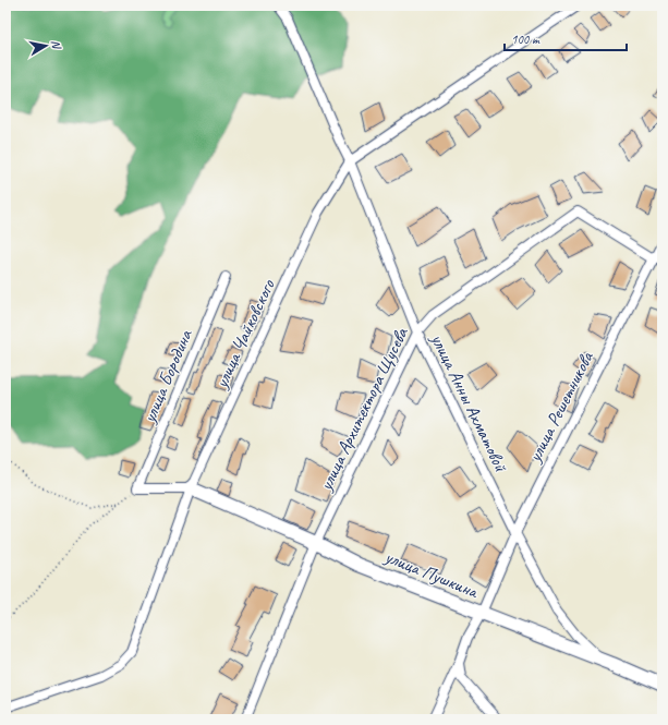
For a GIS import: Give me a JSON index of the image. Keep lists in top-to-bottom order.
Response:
{
  "streets": {
    "street": [
      "улица Чайковского",
      "улица Бородина",
      "улица Анны Ахматовой",
      "улица Решетникова",
      "улица Архитектора Щусева",
      "улица Пушкина"
    ]
  },
  "crossings": [
    ["улица Чайковского", "улица Анны Ахматовой"],
    ["улица Чайковского", "улица Пушкина"],
    ["улица Анны Ахматовой", "улица Решетникова"],
    ["улица Анны Ахматовой", "улица Архитектора Щусева"],
    ["улица Анны Ахматовой", "улица Пушкина"],
    ["улица Решетникова", "улица Архитектора Щусева"],
    ["улица Решетникова", "улица Пушкина"],
    ["улица Архитектора Щусева", "улица Пушкина"]
  ],
  "scale_bar": "100 m",
  "north": "right"
}
